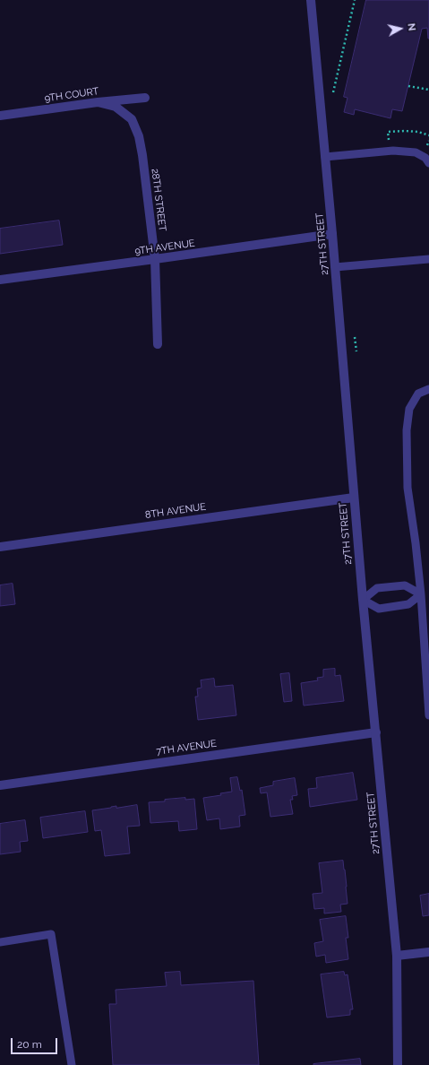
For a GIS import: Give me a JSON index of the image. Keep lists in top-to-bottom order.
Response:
{
  "streets": {
    "street": [
      "9TH COURT",
      "28TH STREET",
      "27TH STREET",
      "9TH AVENUE",
      "8TH AVENUE",
      "7TH AVENUE"
    ]
  },
  "crossings": [
    ["9TH COURT", "28TH STREET"],
    ["28TH STREET", "9TH AVENUE"],
    ["27TH STREET", "9TH AVENUE"],
    ["27TH STREET", "8TH AVENUE"],
    ["27TH STREET", "7TH AVENUE"]
  ],
  "scale_bar": "20 m",
  "north": "right"
}
